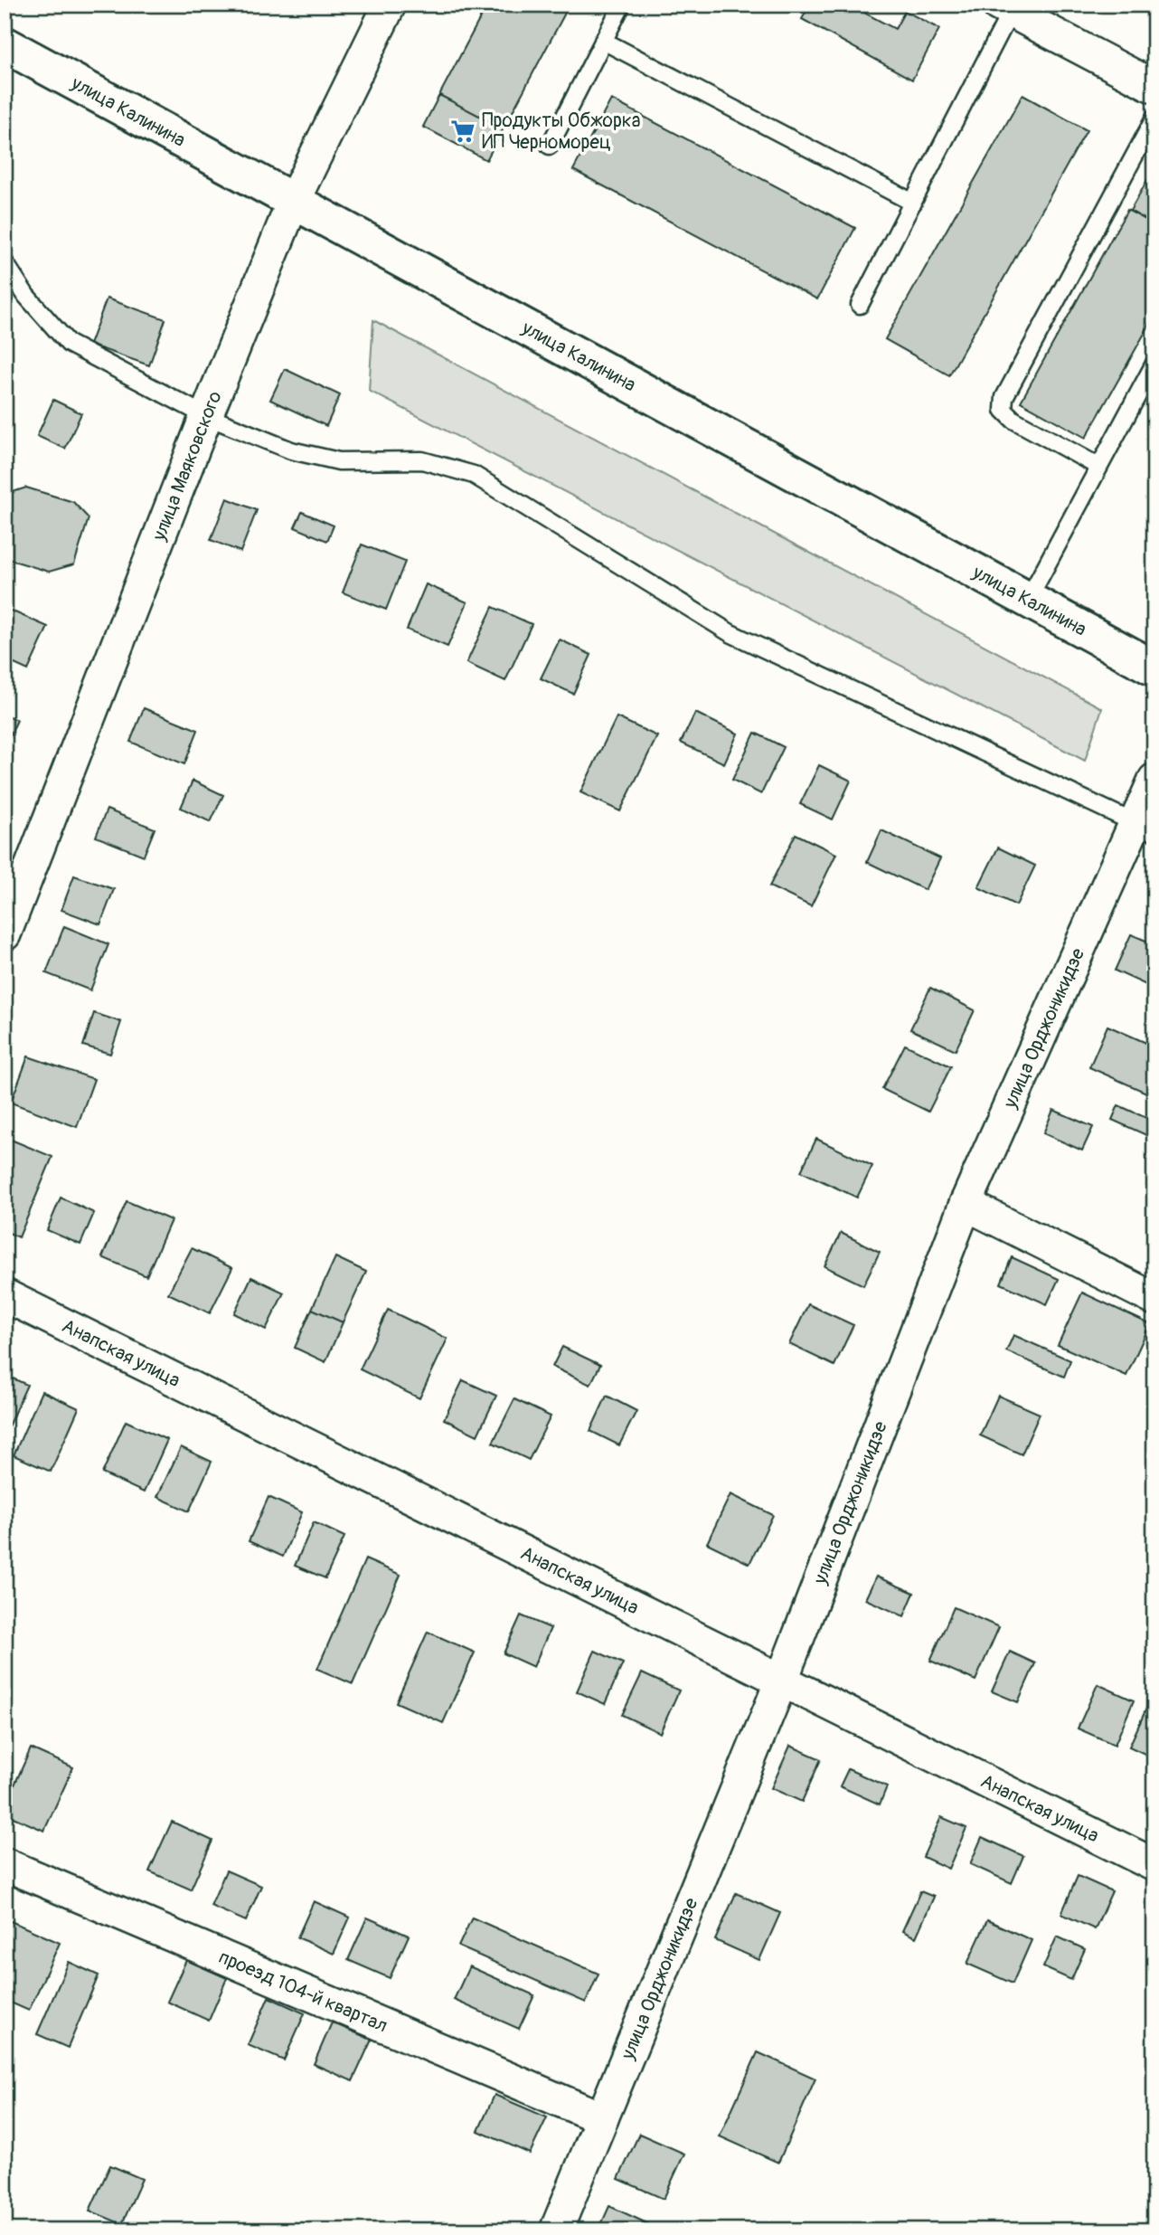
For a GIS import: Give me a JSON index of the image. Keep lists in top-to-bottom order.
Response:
{
  "streets": {
    "main road": ["улица Калинина"],
    "street": [
      "улица Маяковского",
      "улица Орджоникидзе",
      "Анапская улица",
      "проезд 104-й квартал"
    ]
  },
  "crossings": [
    ["улица Калинина", "улица Маяковского"],
    ["улица Орджоникидзе", "Анапская улица"],
    ["улица Орджоникидзе", "проезд 104-й квартал"]
  ],
  "places": {
    "supermarket": ["Продукты Обжорка ИП Черноморец"]
  }
}
